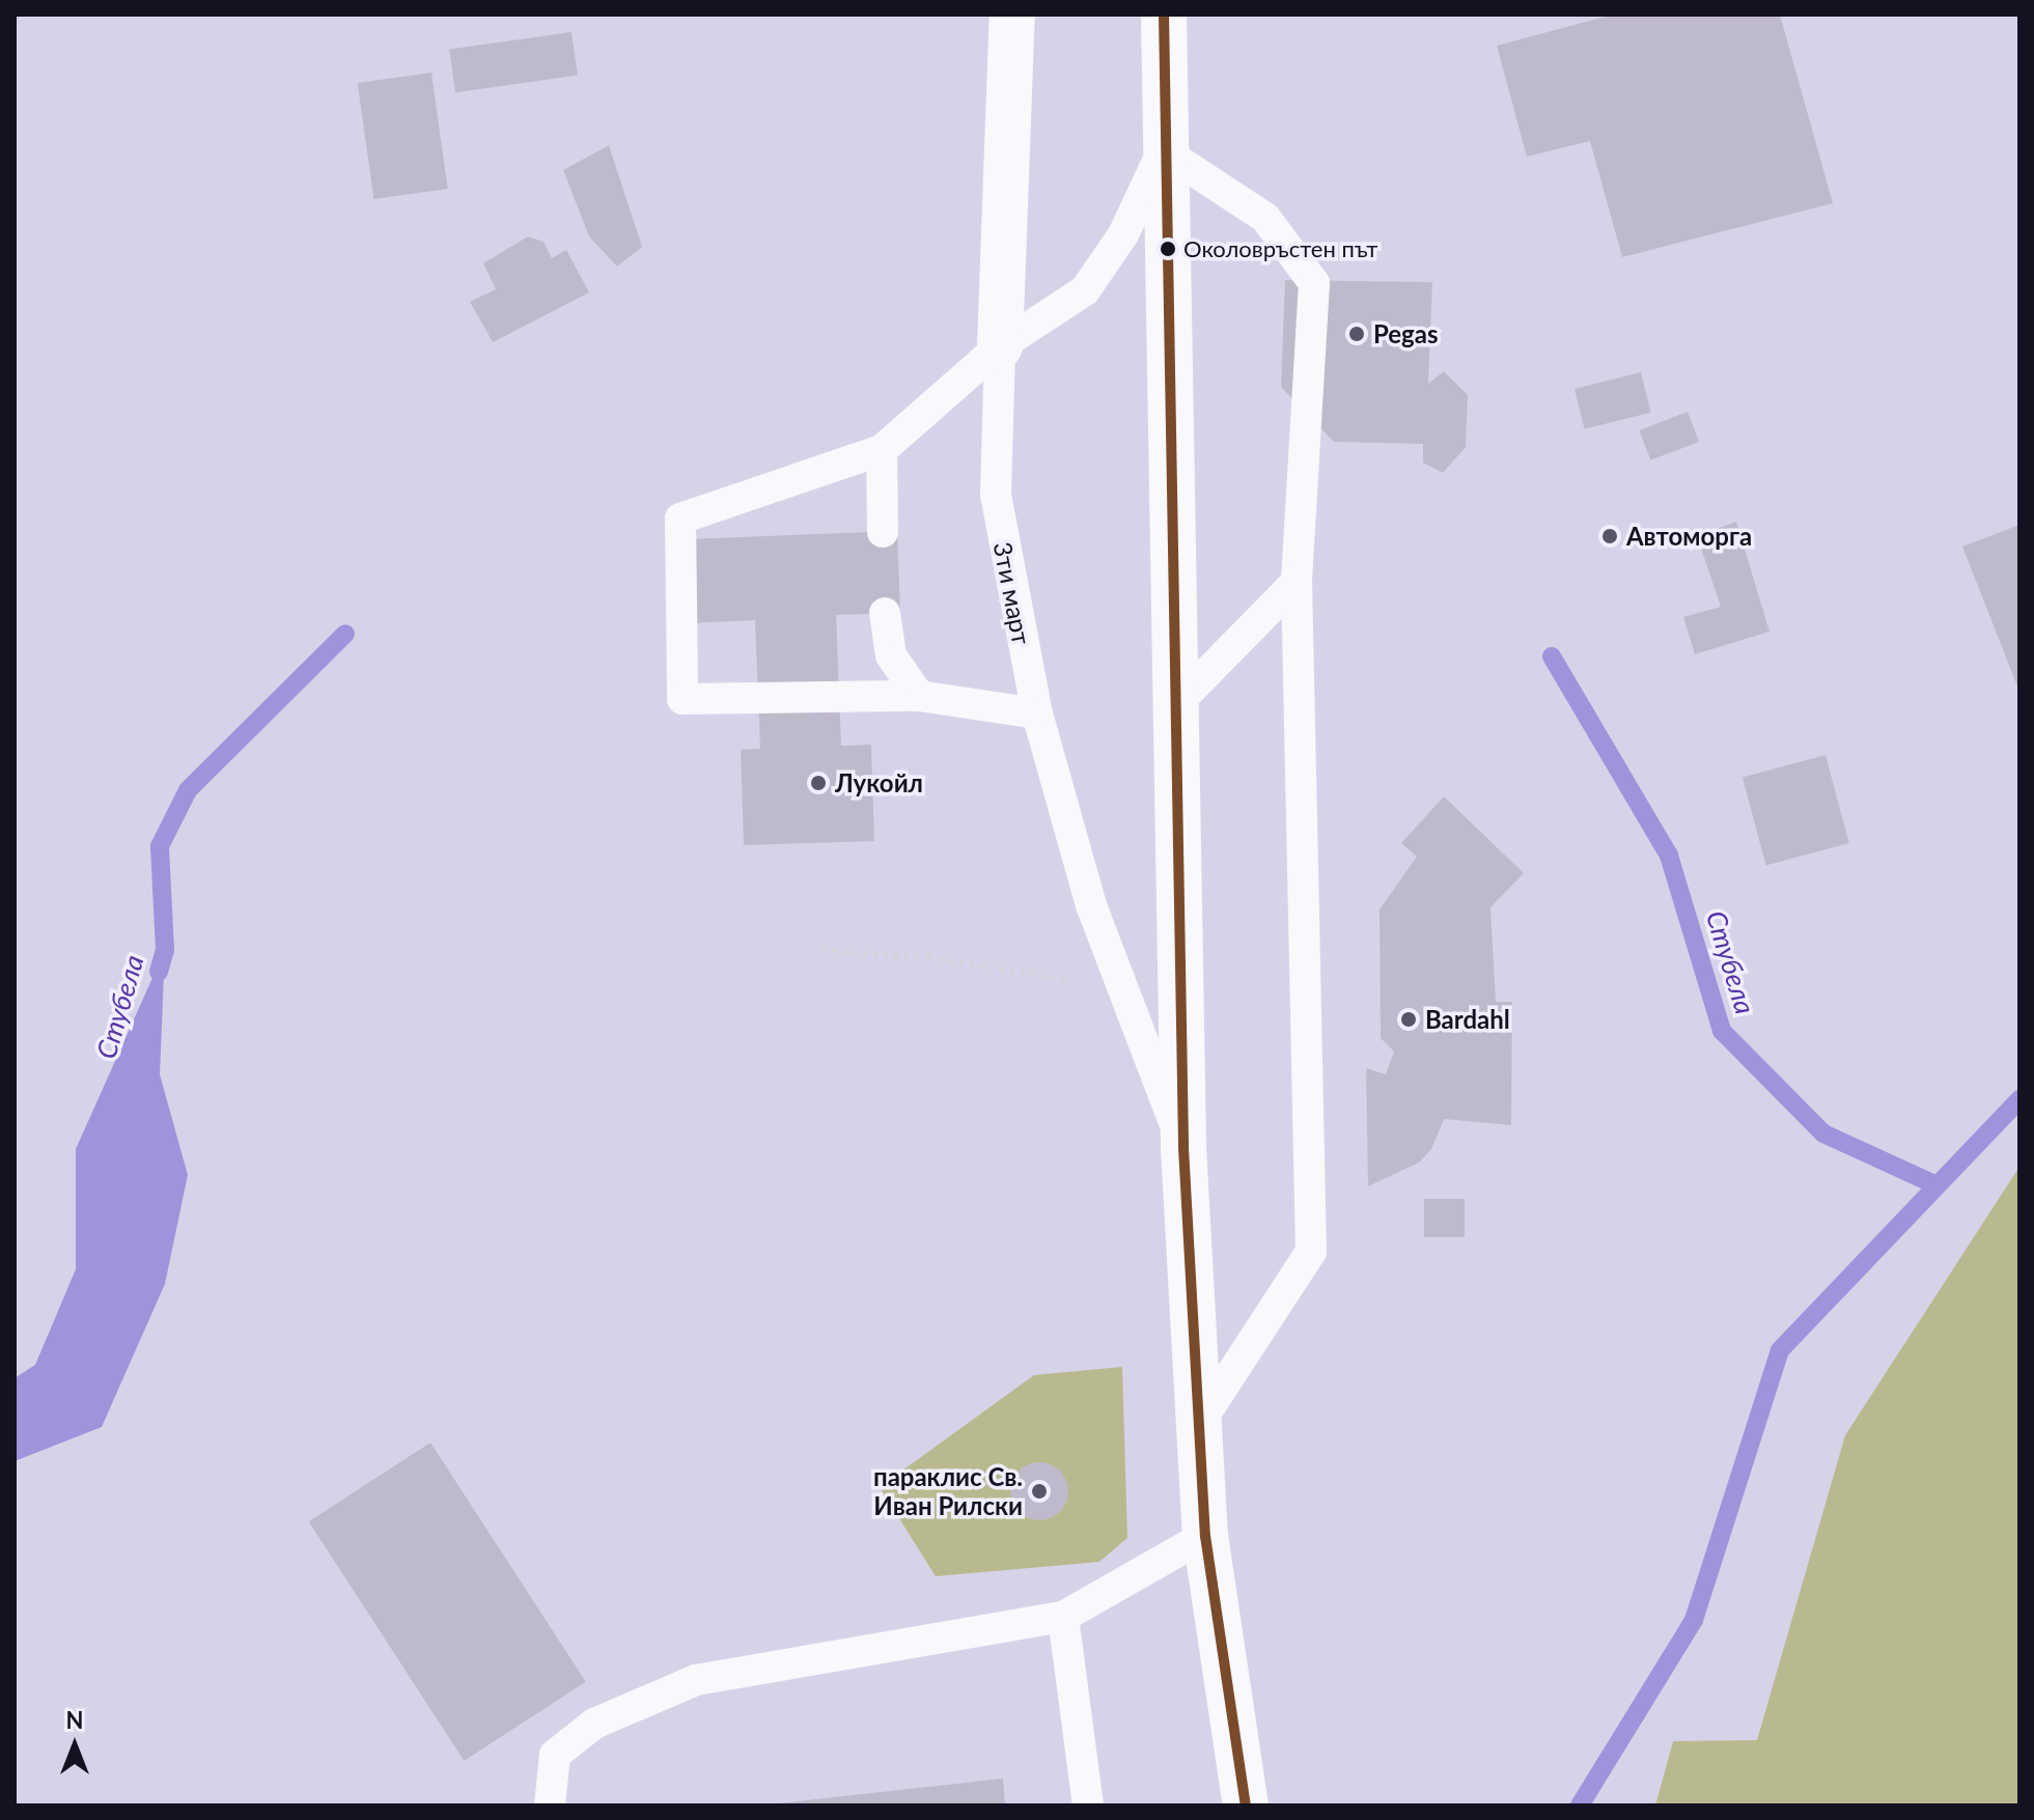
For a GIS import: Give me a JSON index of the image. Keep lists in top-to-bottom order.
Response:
{
  "streets": {
    "main road": ["3ти март"]
  },
  "water": ["Стубела"],
  "places": [
    "Околовръстен път",
    "Pegas",
    "Автоморга",
    "Лукойл",
    "Bardahl",
    "параклис Св. Иван Рилски"
  ],
  "north": "top"
}
